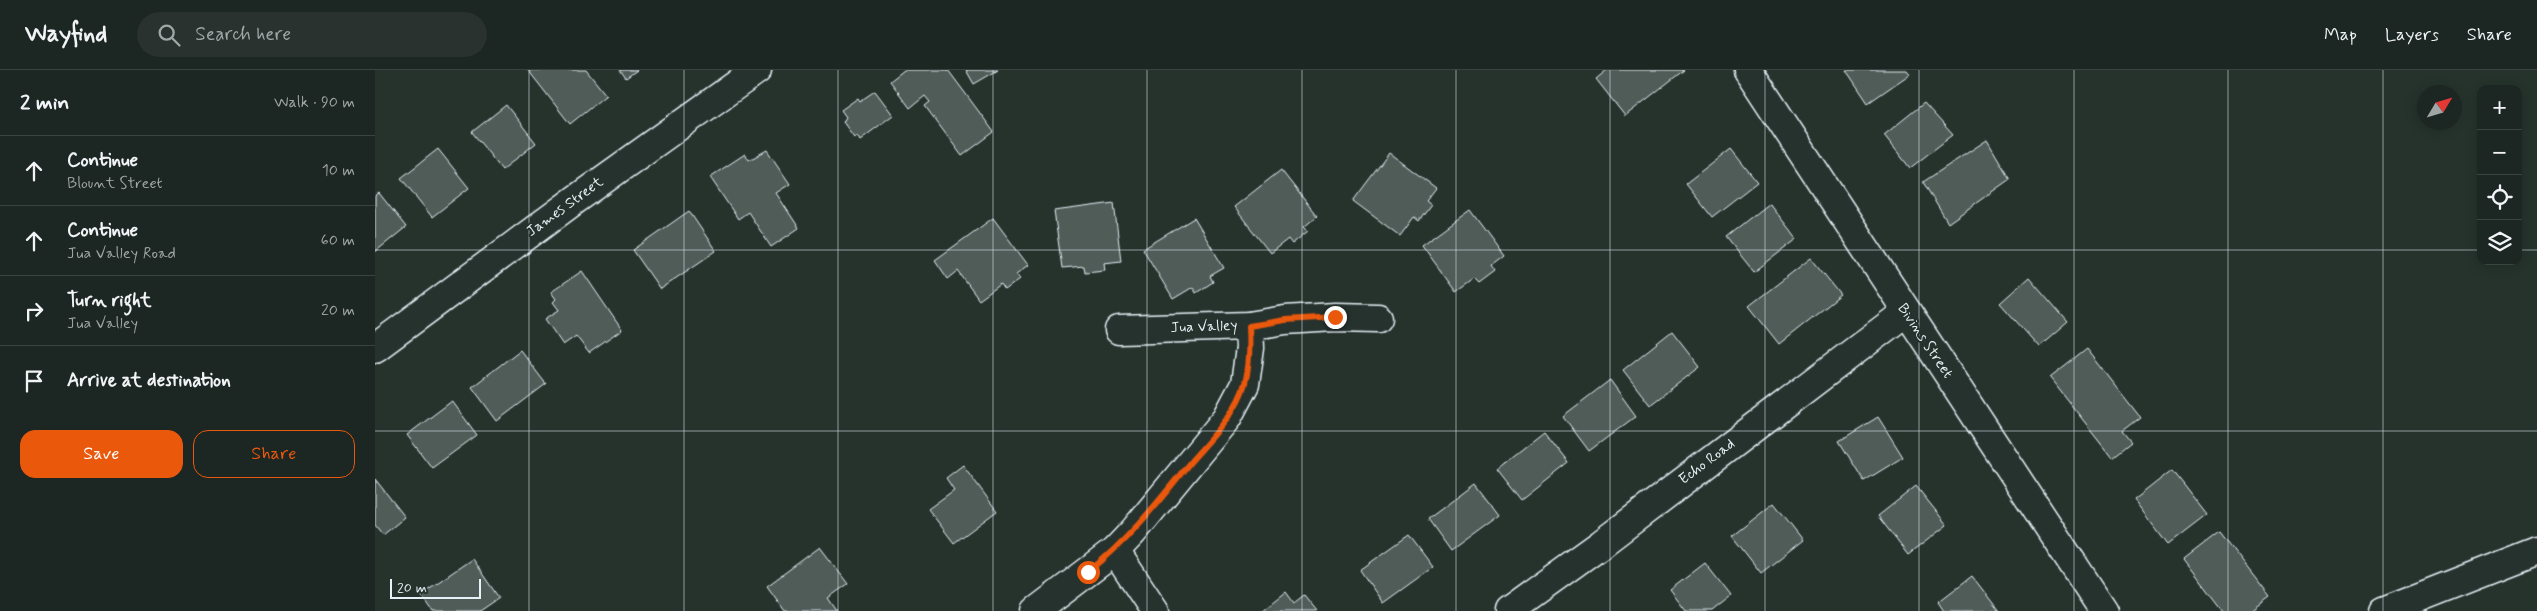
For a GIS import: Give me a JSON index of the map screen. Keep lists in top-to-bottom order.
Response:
{
  "streets": {
    "street": [
      "James Street",
      "Jua Valley",
      "Bivins Street",
      "Echo Road"
    ]
  },
  "crossings": [
    ["Bivins Street", "Echo Road"]
  ],
  "scale_bar": "20 m",
  "north": "top right",
  "page": {
    "header": "Wayfind",
    "search": "Search here",
    "nav": ["Map", "Layers", "Share"],
    "heading": ["2 min", "Walk · 90 m"],
    "map_buttons": ["+", "−"],
    "list": [
      ["Continue", "Blount Street", "10 m"],
      ["Continue", "Jua Valley Road", "60 m"],
      ["Turn right", "Jua Valley", "20 m"],
      "Arrive at destination"
    ],
    "buttons": ["Save", "Share"],
    "scale": "20 m"
  }
}
